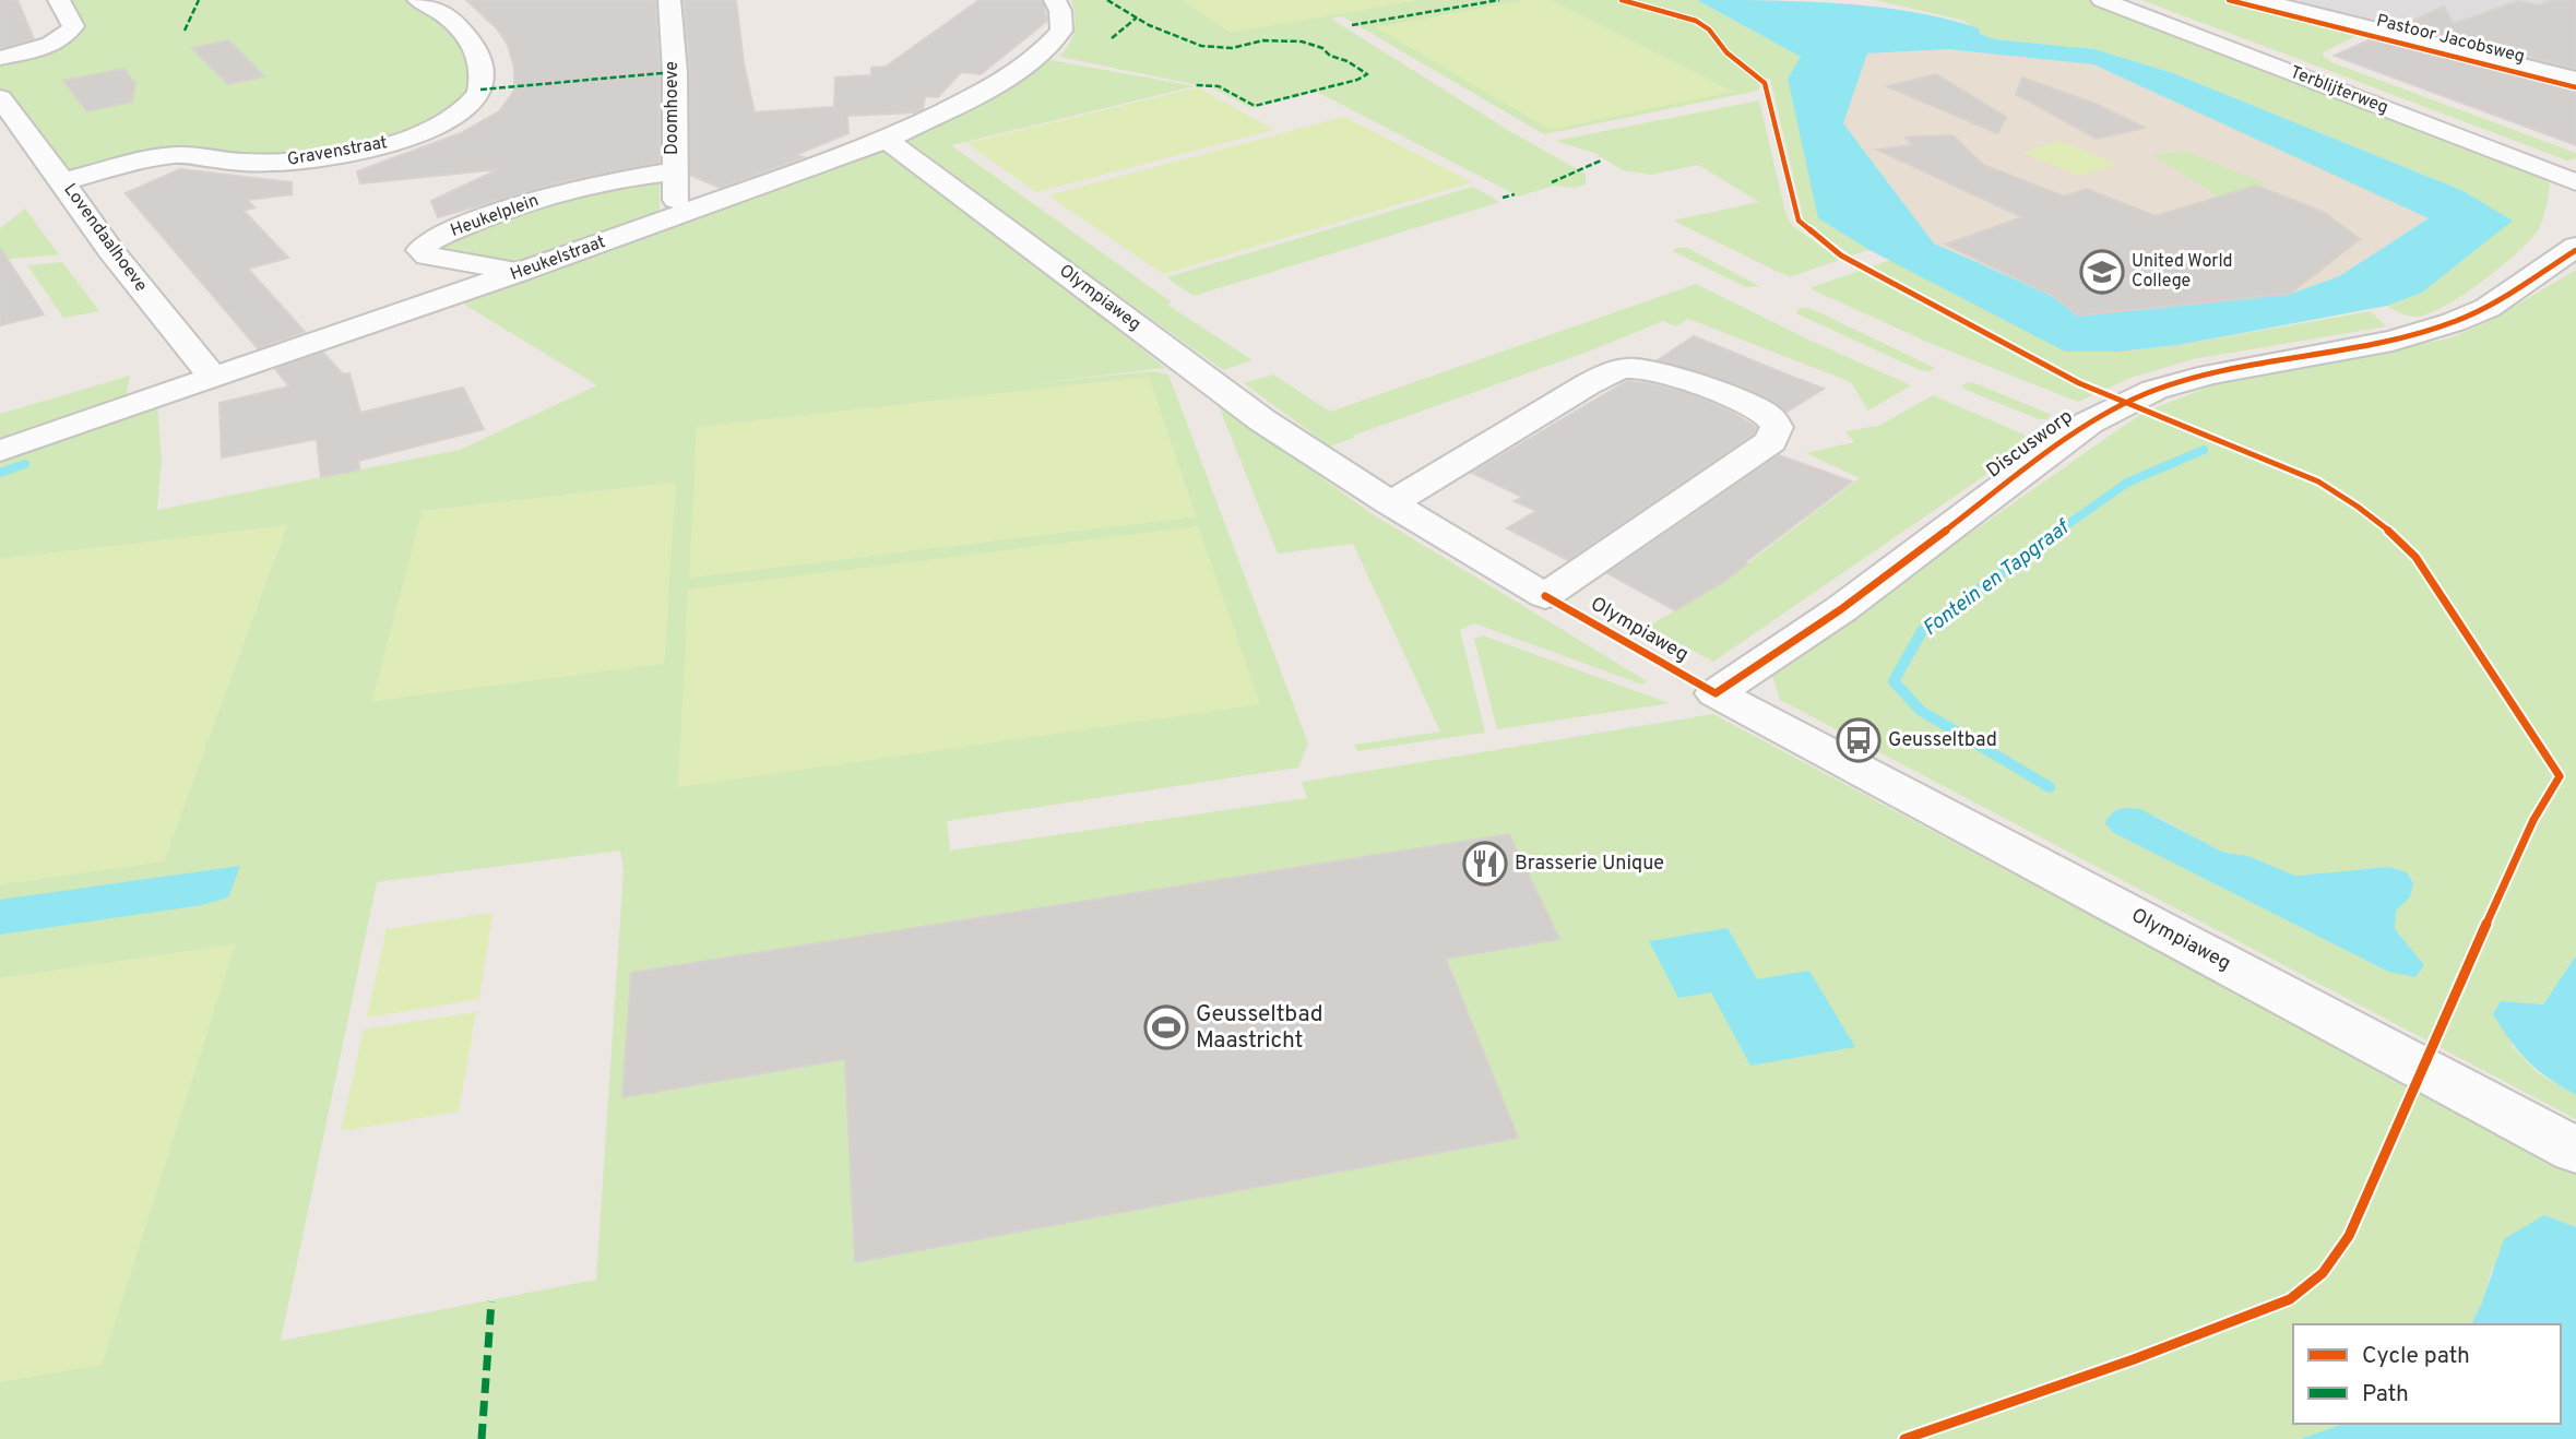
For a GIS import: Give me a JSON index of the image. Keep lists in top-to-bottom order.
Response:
{
  "streets": {
    "street": [
      "Pastoor Jacobsweg",
      "Terblijterweg",
      "Doomhoeve",
      "Gravenstraat",
      "Heukelplein",
      "Lovendaalhoeve",
      "Heukelstraat",
      "Olympiaweg",
      "Discusworp"
    ]
  },
  "crossings": [
    ["Doomhoeve", "Heukelplein"],
    ["Doomhoeve", "Heukelstraat"],
    ["Gravenstraat", "Lovendaalhoeve"],
    ["Heukelplein", "Heukelstraat"],
    ["Lovendaalhoeve", "Heukelstraat"],
    ["Heukelstraat", "Olympiaweg"],
    ["Olympiaweg", "Discusworp"]
  ],
  "water": ["Fontein en Tapgraaf"],
  "places": {
    "school or university": ["United World College"],
    "bus stop": ["Geusseltbad"],
    "restaurant": ["Brasserie Unique"],
    "sports": ["Geusseltbad Maastricht"]
  },
  "legend": ["Cycle path", "Path"]
}
